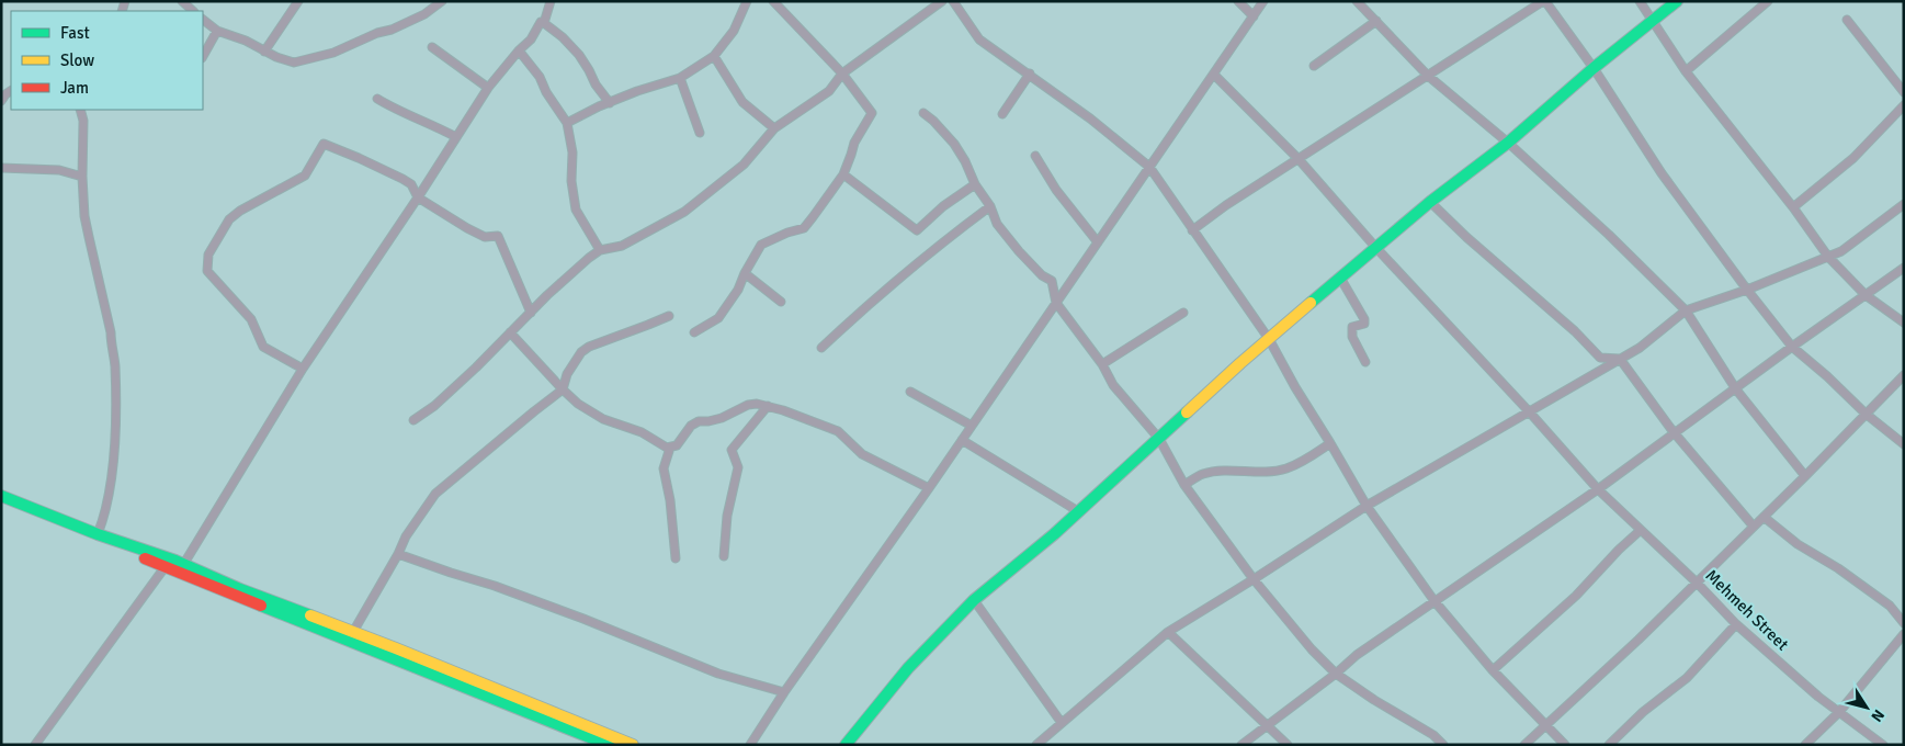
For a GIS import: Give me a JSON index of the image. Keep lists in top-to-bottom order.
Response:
{
  "streets": {
    "street": ["Mehmeh Street"]
  },
  "legend": ["Fast", "Slow", "Jam"],
  "north": "bottom right"
}
